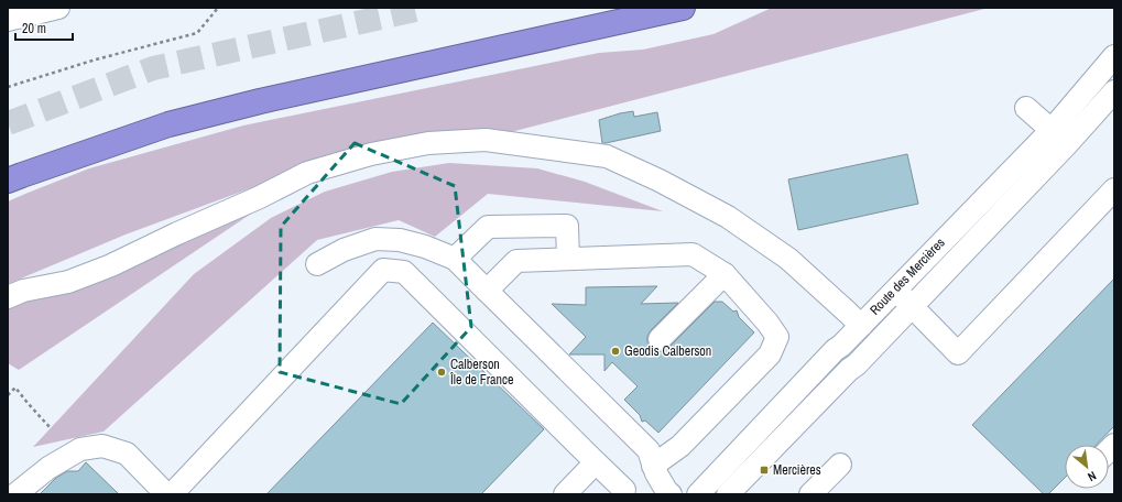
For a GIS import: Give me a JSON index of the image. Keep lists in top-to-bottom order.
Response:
{
  "streets": {
    "street": ["Route des Mercières"]
  },
  "places": {
    "other": ["Geodis Calberson", "Calberson Île de France"],
    "transit": ["Mercières"]
  },
  "scale_bar": "20 m",
  "north": "bottom right"
}
